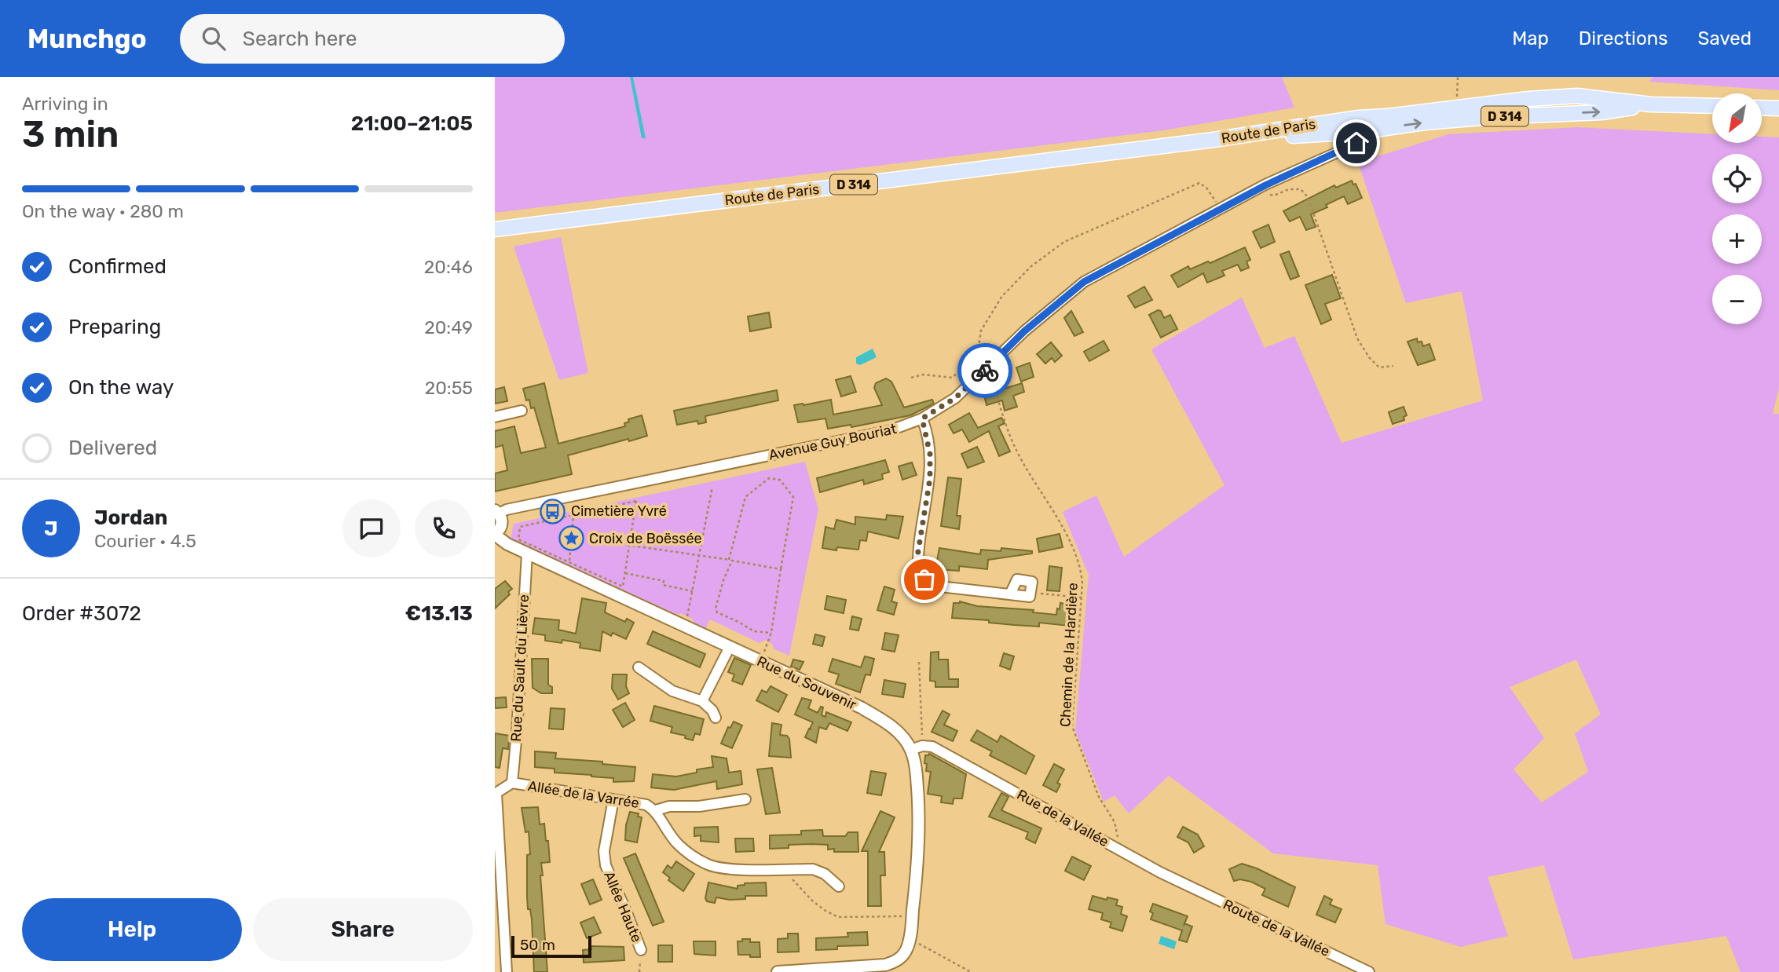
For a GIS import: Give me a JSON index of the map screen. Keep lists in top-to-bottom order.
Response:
{
  "streets": {
    "main road": ["D 314", "Route de Paris"],
    "street": [
      "Avenue Guy Bouriat",
      "Rue du Sault du Lièvre",
      "Rue du Souvenir",
      "Allée de la Varrée",
      "Rue de la Vallée",
      "Allée Haute",
      "Route de la Vallée"
    ],
    "path": ["Chemin de la Hardière"]
  },
  "crossings": [
    ["Route de Paris", "Avenue Guy Bouriat"],
    ["Chemin de la Hardière", "Rue de la Vallée"],
    ["Rue du Sault du Lièvre", "Rue du Souvenir"],
    ["Rue du Sault du Lièvre", "Allée de la Varrée"],
    ["Rue du Souvenir", "Rue de la Vallée"],
    ["Allée de la Varrée", "Allée Haute"],
    ["Rue de la Vallée", "Route de la Vallée"]
  ],
  "places": {
    "bus stop": ["Cimetière Yvré"],
    "place": ["Croix de Boëssée"]
  },
  "scale_bar": "50 m",
  "north": "bottom left",
  "page": {
    "header": "Munchgo",
    "search": "Search here",
    "nav": ["Map", "Directions", "Saved"],
    "heading": ["3 min", "Arriving in", "21:00–21:05"],
    "panel": [
      "Jordan",
      "Courier · 4.5",
      "Order #3072",
      "€13.13"
    ],
    "map_buttons": ["+", "−"],
    "bar": "On the way · 280 m",
    "list": [
      ["Confirmed", "20:46"],
      ["Preparing", "20:49"],
      ["On the way", "20:55"],
      "Delivered"
    ],
    "round": "J",
    "buttons": ["Help", "Share"],
    "scale": "50 m"
  }
}
